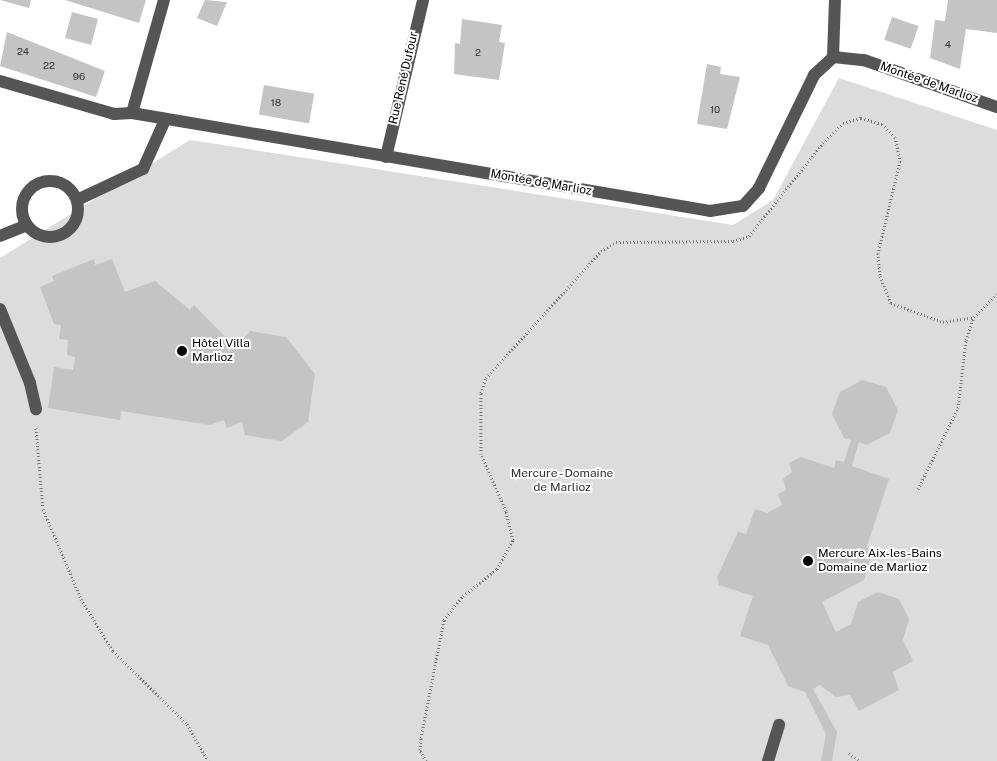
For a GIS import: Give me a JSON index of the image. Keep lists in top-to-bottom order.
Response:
{
  "streets": {
    "street": ["Rue René Dufour", "Montée de Marlioz"]
  },
  "crossings": [
    ["Rue René Dufour", "Montée de Marlioz"]
  ],
  "parks": ["Mercure - Domaine de Marlioz"],
  "places": ["Hôtel Villa Marlioz", "Mercure Aix-les-Bains Domaine de Marlioz"],
  "house_numbers": [
    "4",
    "24",
    "2",
    "22",
    "96",
    "18",
    "10"
  ]
}
